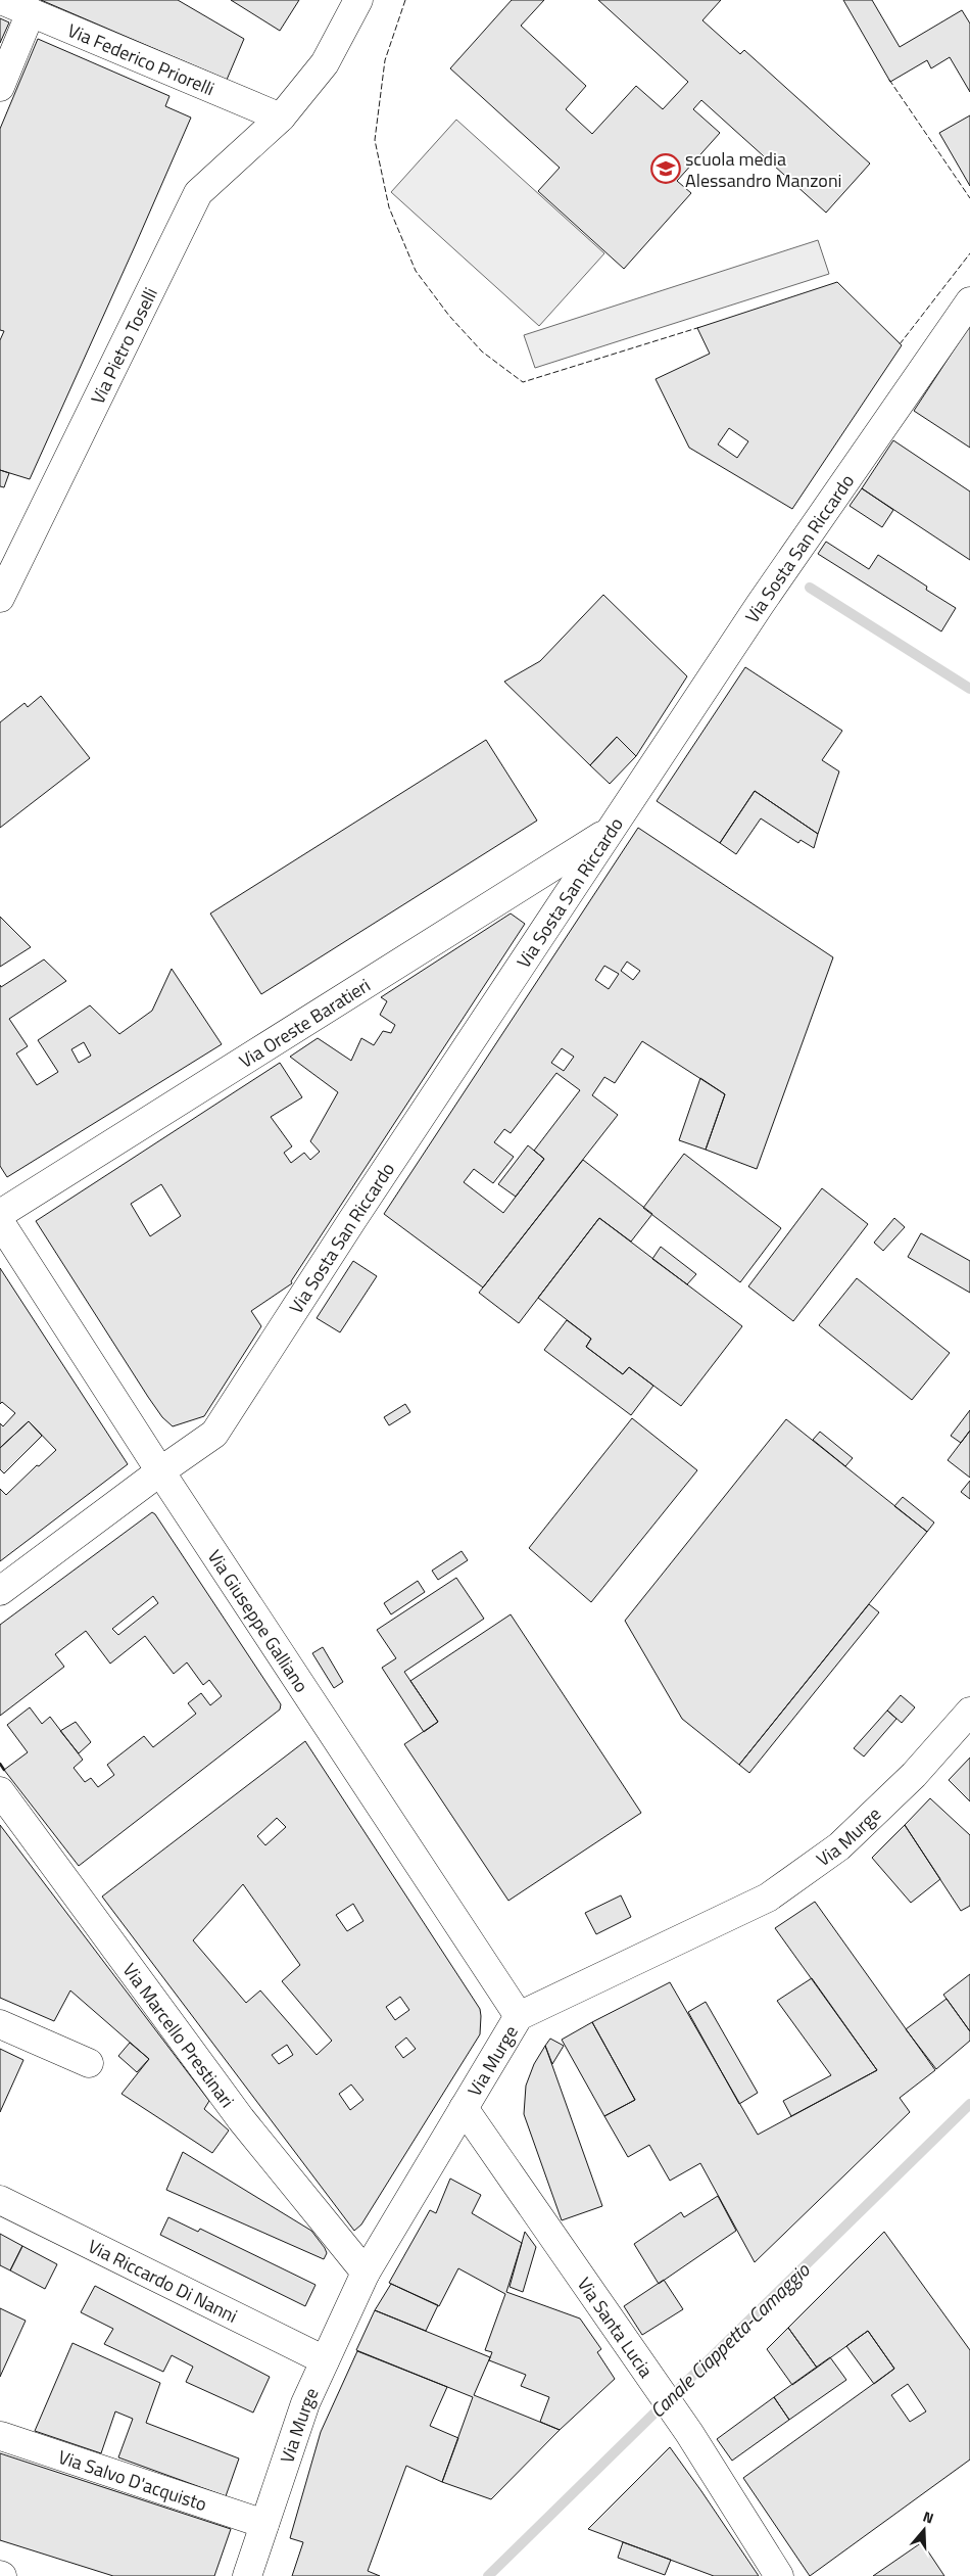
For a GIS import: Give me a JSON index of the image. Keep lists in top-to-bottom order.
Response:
{
  "streets": {
    "street": [
      "Via Federico Priorelli",
      "Via Pietro Toselli",
      "Via Sosta San Riccardo",
      "Via Oreste Baratieri",
      "Via Giuseppe Galliano",
      "Via Murge",
      "Via Marcello Prestinari",
      "Via Riccardo Di Nanni",
      "Via Santa Lucia",
      "Via Salvo D'acquisto"
    ]
  },
  "crossings": [
    ["Via Federico Priorelli", "Via Pietro Toselli"],
    ["Via Sosta San Riccardo", "Via Oreste Baratieri"],
    ["Via Sosta San Riccardo", "Via Giuseppe Galliano"],
    ["Via Giuseppe Galliano", "Via Murge"],
    ["Via Murge", "Via Marcello Prestinari"],
    ["Via Murge", "Via Riccardo Di Nanni"],
    ["Via Murge", "Via Santa Lucia"],
    ["Via Murge", "Via Salvo D'acquisto"]
  ],
  "water": ["Canale Ciappetta-Camaggio"],
  "places": {
    "school or university": ["scuola media Alessandro Manzoni"]
  },
  "north": "top"
}
